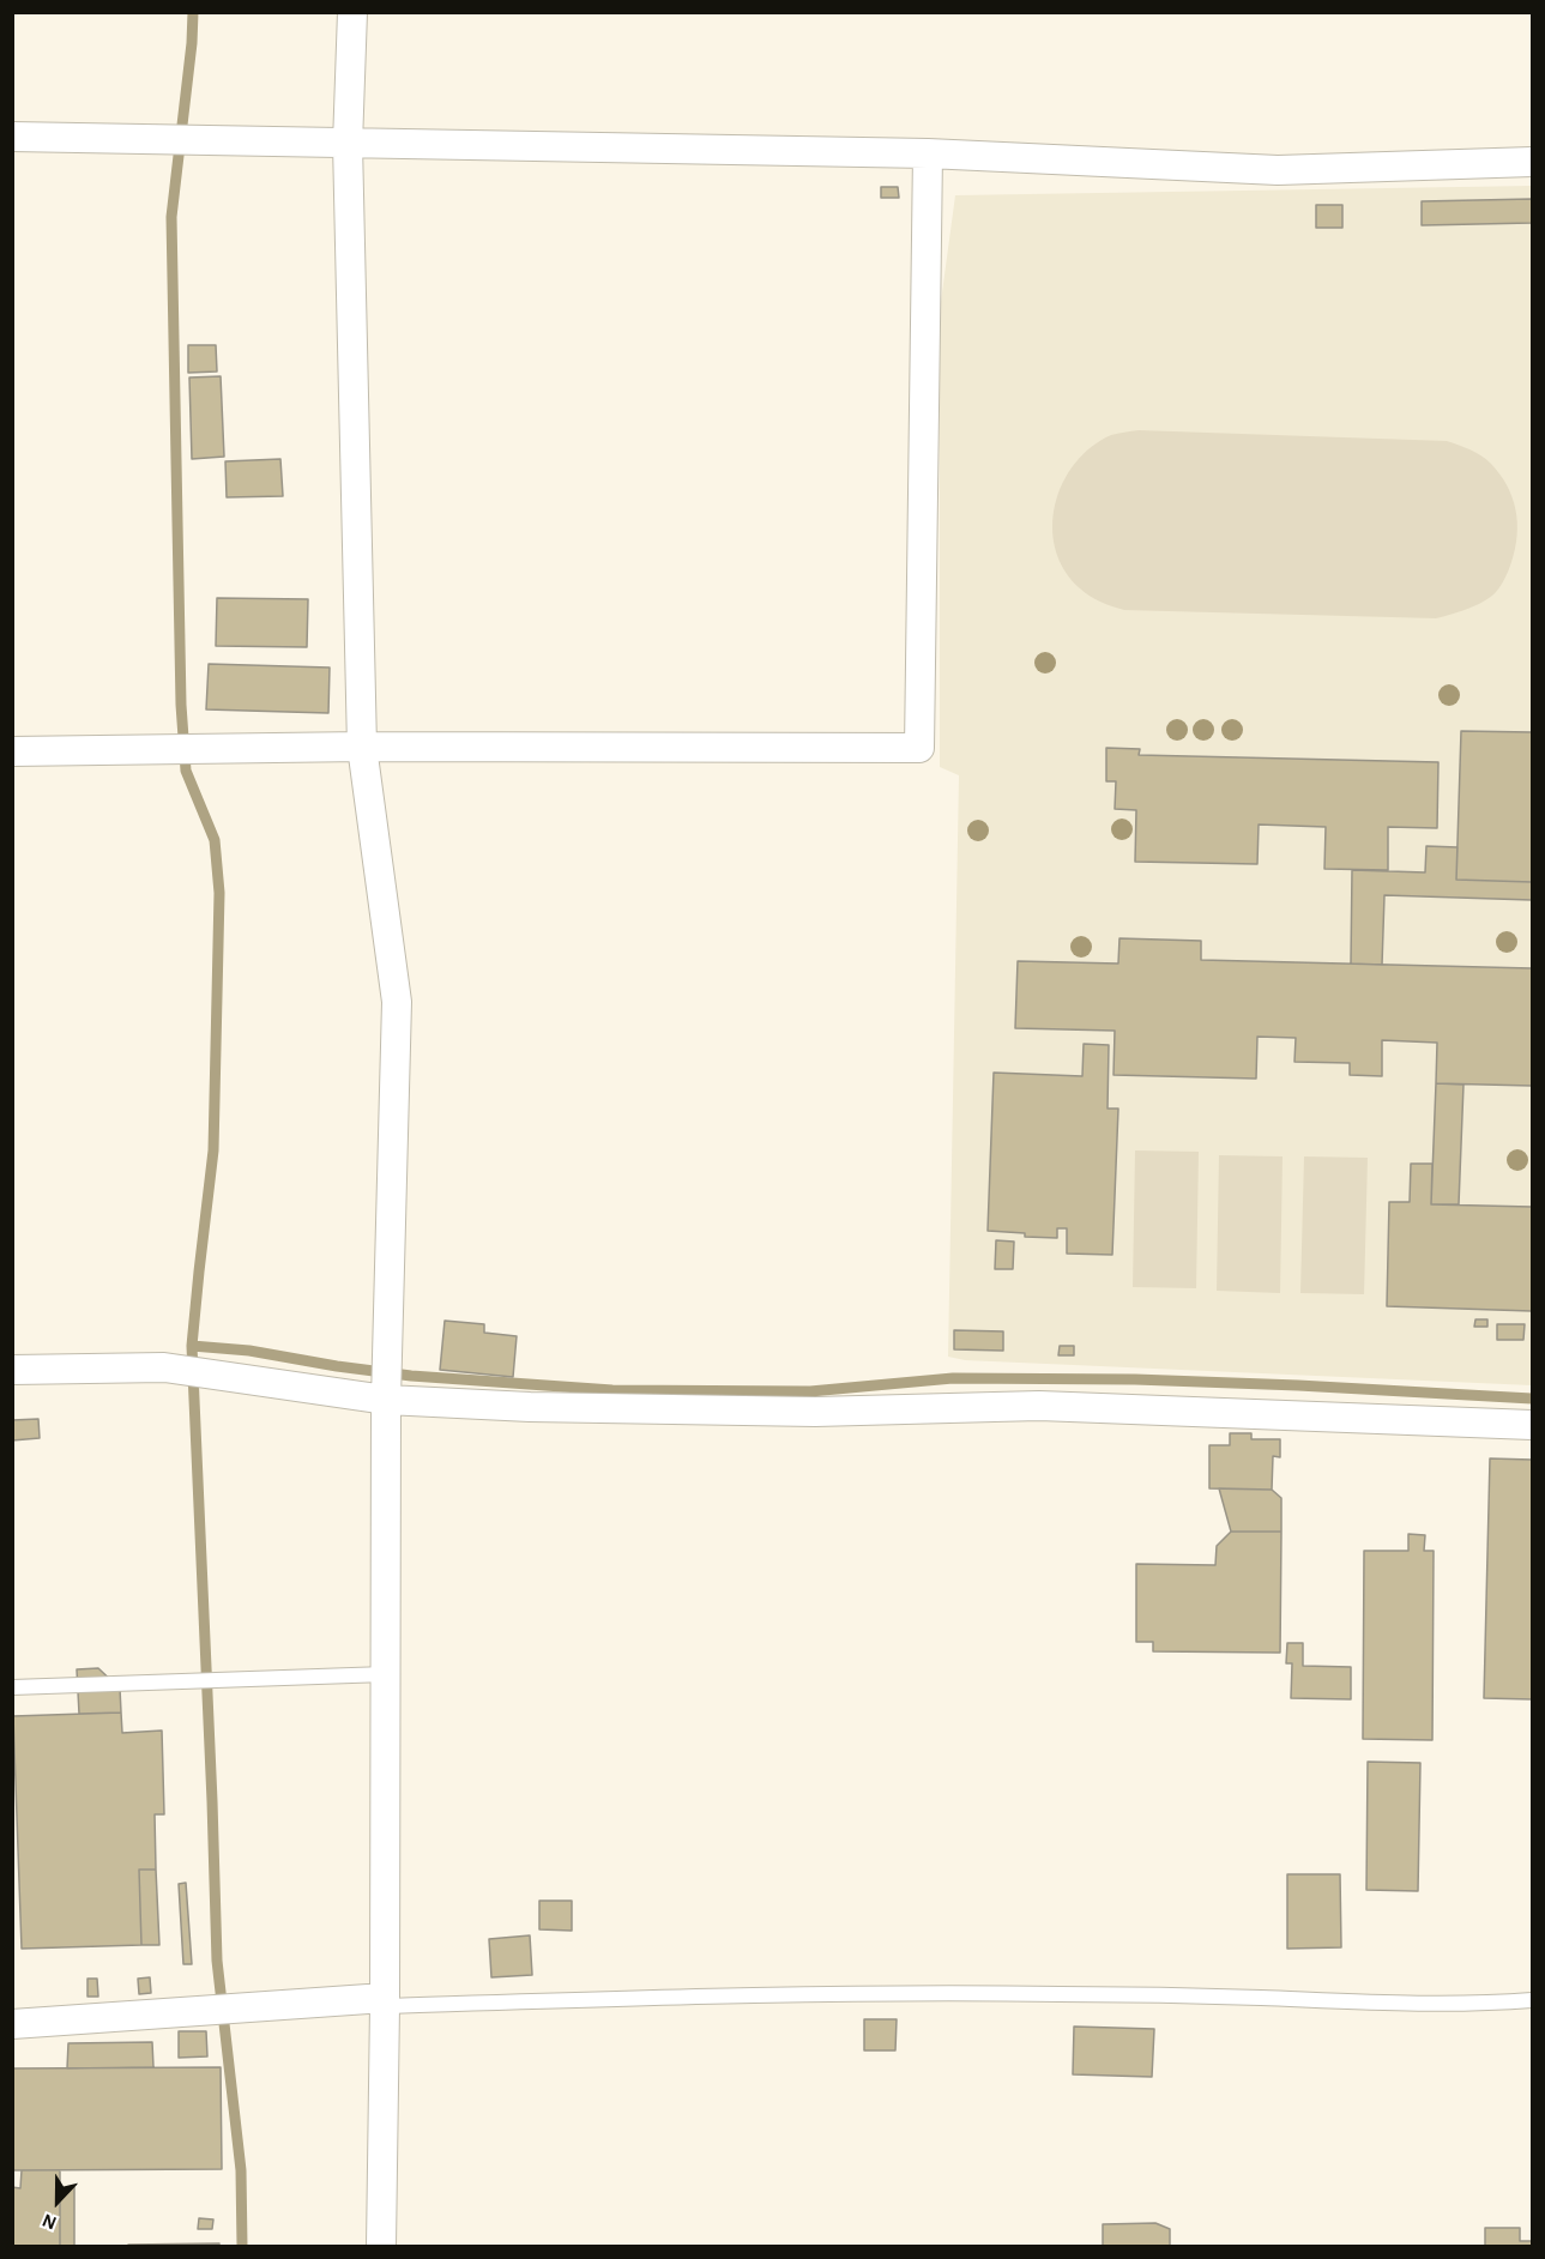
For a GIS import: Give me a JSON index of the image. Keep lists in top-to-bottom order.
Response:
{
  "north": "bottom"
}
